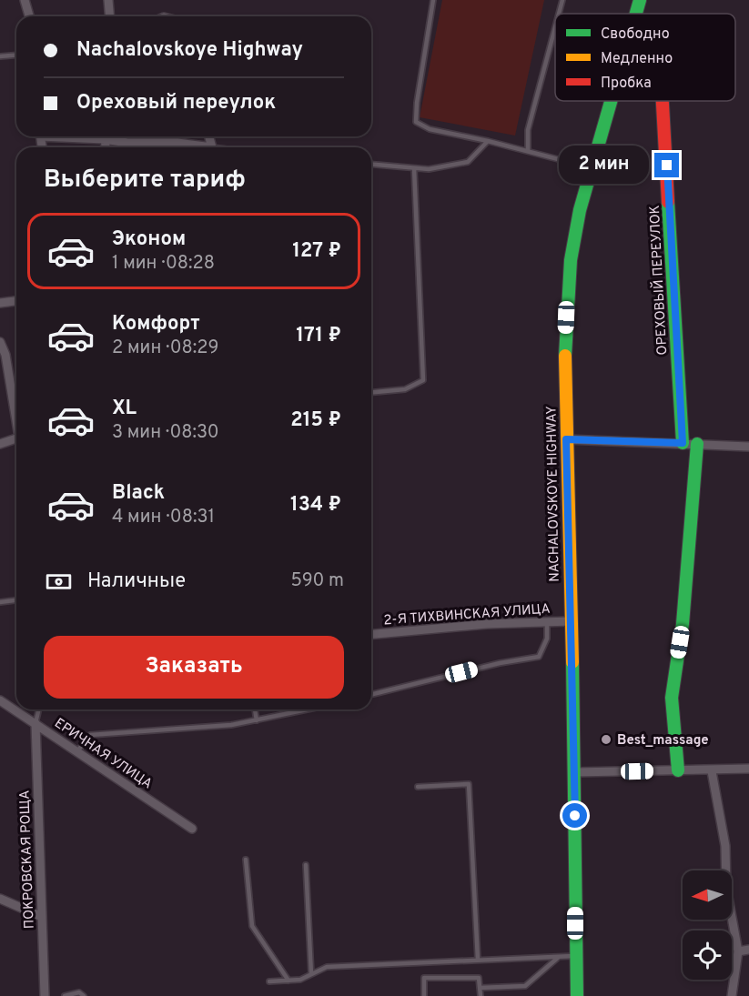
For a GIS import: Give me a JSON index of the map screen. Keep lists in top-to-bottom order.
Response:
{
  "streets": {
    "main road": ["ОРЕХОВЫЙ ПЕРЕУЛОК", "NACHALOVSKOYE HIGHWAY"],
    "street": ["2-Я ТИХВИНСКАЯ УЛИЦА", "ЕРИЧНАЯ УЛИЦА", "ПОКРОВСКАЯ РОЩА"]
  },
  "crossings": [
    ["NACHALOVSKOYE HIGHWAY", "2-Я ТИХВИНСКАЯ УЛИЦА"],
    ["ЕРИЧНАЯ УЛИЦА", "ПОКРОВСКАЯ РОЩА"]
  ],
  "places": ["Best_massage"],
  "legend": ["Свободно", "Медленно", "Пробка"],
  "north": "left",
  "page": {
    "banner": ["Nachalovskoye Highway", "Ореховый переулок"],
    "bubble": "2 мин",
    "heading": "Выберите тариф",
    "list": [
      {
        "name": "Эконом",
        "note": "1 мин · 08:28",
        "value": "127 ₽"
      },
      {
        "name": "Комфорт",
        "note": "2 мин · 08:29",
        "value": "171 ₽"
      },
      {
        "name": "XL",
        "note": "3 мин · 08:30",
        "value": "215 ₽"
      },
      {
        "name": "Black",
        "note": "4 мин · 08:31",
        "value": "134 ₽"
      }
    ],
    "pay": ["Наличные", "590 m"],
    "buttons": "Заказать"
  }
}
